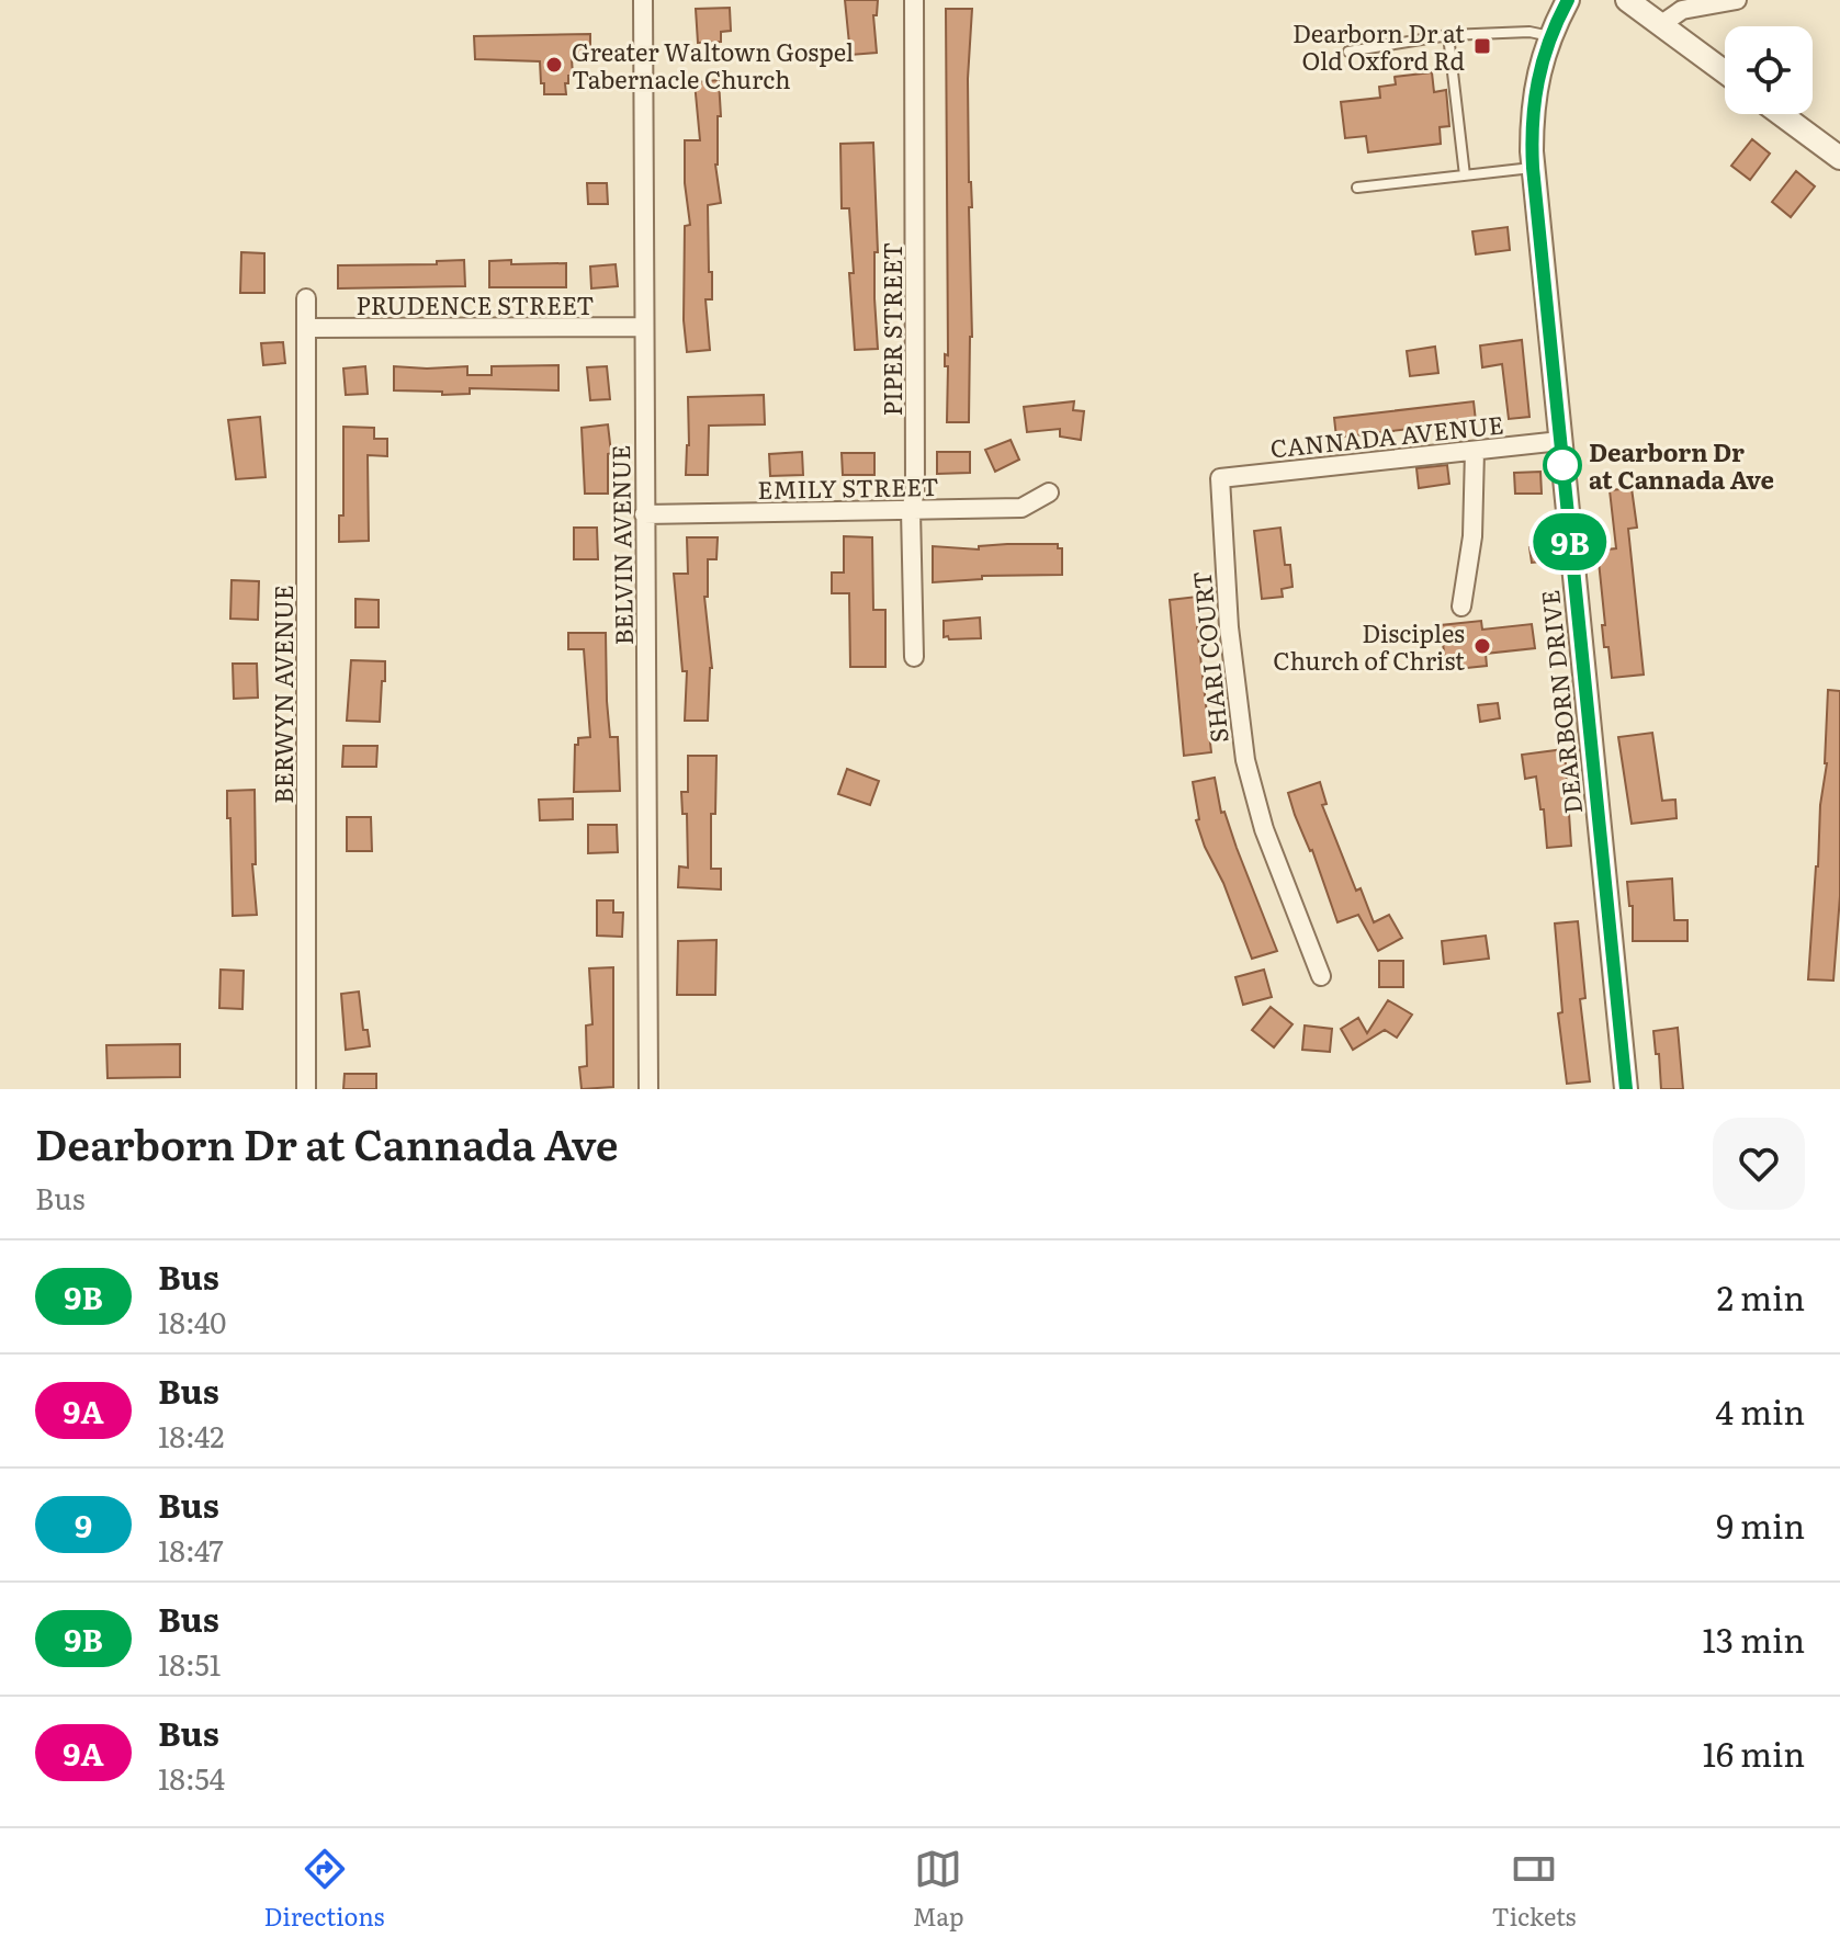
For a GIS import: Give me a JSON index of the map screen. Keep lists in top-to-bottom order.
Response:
{
  "streets": {
    "street": [
      "PRUDENCE STREET",
      "PIPER STREET",
      "CANNADA AVENUE",
      "EMILY STREET",
      "BELVIN AVENUE",
      "SHARI COURT",
      "BERWYN AVENUE",
      "DEARBORN DRIVE"
    ]
  },
  "crossings": [
    ["PRUDENCE STREET", "BELVIN AVENUE"],
    ["PRUDENCE STREET", "BERWYN AVENUE"],
    ["PIPER STREET", "EMILY STREET"],
    ["CANNADA AVENUE", "SHARI COURT"],
    ["CANNADA AVENUE", "DEARBORN DRIVE"],
    ["EMILY STREET", "BELVIN AVENUE"]
  ],
  "places": {
    "transit": ["Dearborn Dr at Old Oxford Rd"],
    "other": ["Greater Waltown Gospel Tabernacle Church", "Dearborn Dr at Cannada Ave", "Disciples Church of Christ"]
  },
  "lines": ["bus line 9B"],
  "page": {
    "on_map": "9B",
    "heading": ["Dearborn Dr at Cannada Ave", "Bus"],
    "list": [
      {
        "mark": "9B",
        "name": "Bus",
        "note": "18:40",
        "value": "2 min"
      },
      {
        "mark": "9A",
        "name": "Bus",
        "note": "18:42",
        "value": "4 min"
      },
      {
        "mark": "9",
        "name": "Bus",
        "note": "18:47",
        "value": "9 min"
      },
      {
        "mark": "9B",
        "name": "Bus",
        "note": "18:51",
        "value": "13 min"
      },
      {
        "mark": "9A",
        "name": "Bus",
        "note": "18:54",
        "value": "16 min"
      }
    ],
    "tabs": ["Directions", "Map", "Tickets"]
  }
}
